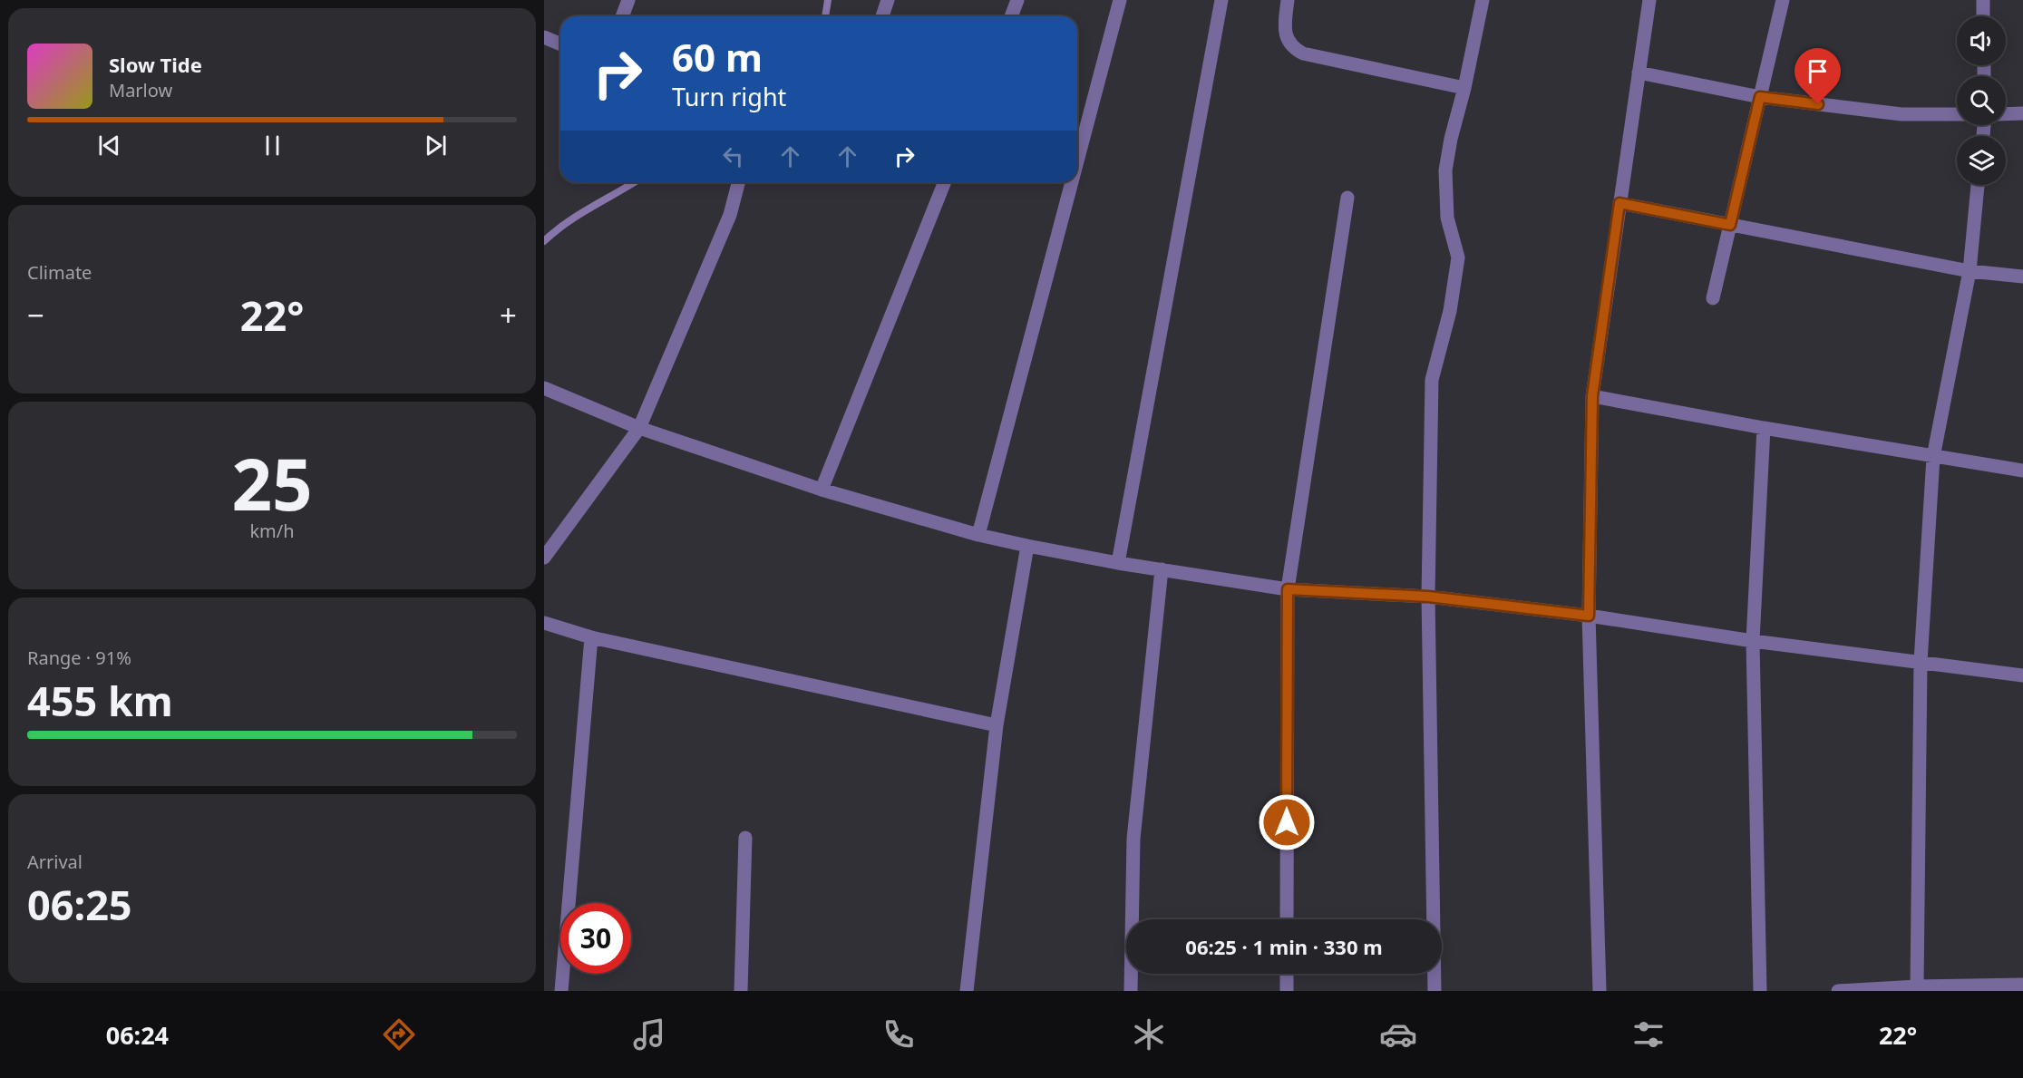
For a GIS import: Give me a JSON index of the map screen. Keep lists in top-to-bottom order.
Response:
{
  "page": {
    "turn": ["60 m", "Turn right"],
    "song": ["Slow Tide", "Marlow"],
    "tile": [
      "Climate",
      ["25", "km/h"],
      ["Range · 91%", "455 km"],
      ["Arrival", "06:25"]
    ],
    "heat": ["−", "22°", "+"],
    "limit": "30",
    "trip": "06:25 · 1 min · 330 m",
    "tabs": ["06:24", "22°"]
  }
}
